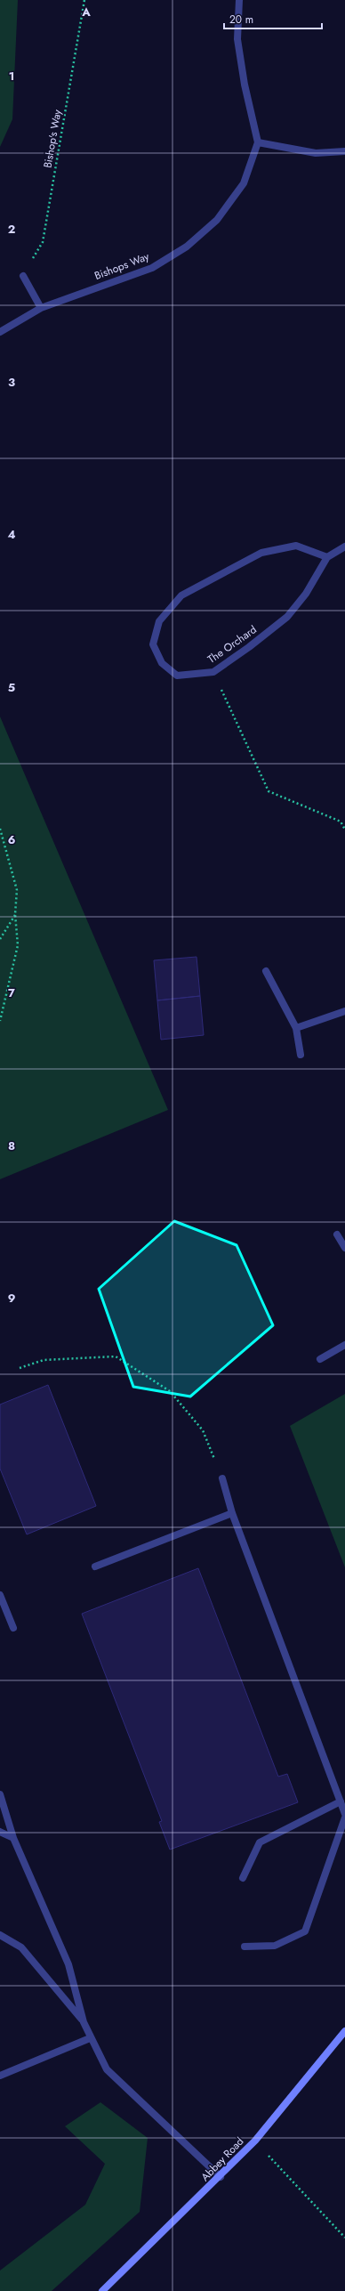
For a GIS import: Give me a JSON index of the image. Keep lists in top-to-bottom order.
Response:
{
  "streets": {
    "street": ["Bishops Way", "The Orchard", "Abbey Road"],
    "path": ["Bishop's Way"]
  },
  "scale_bar": "20 m",
  "grid": {
    "columns": ["A"],
    "rows": [
      "1",
      "2",
      "3",
      "4",
      "5",
      "6",
      "7",
      "8",
      "9"
    ]
  }
}
